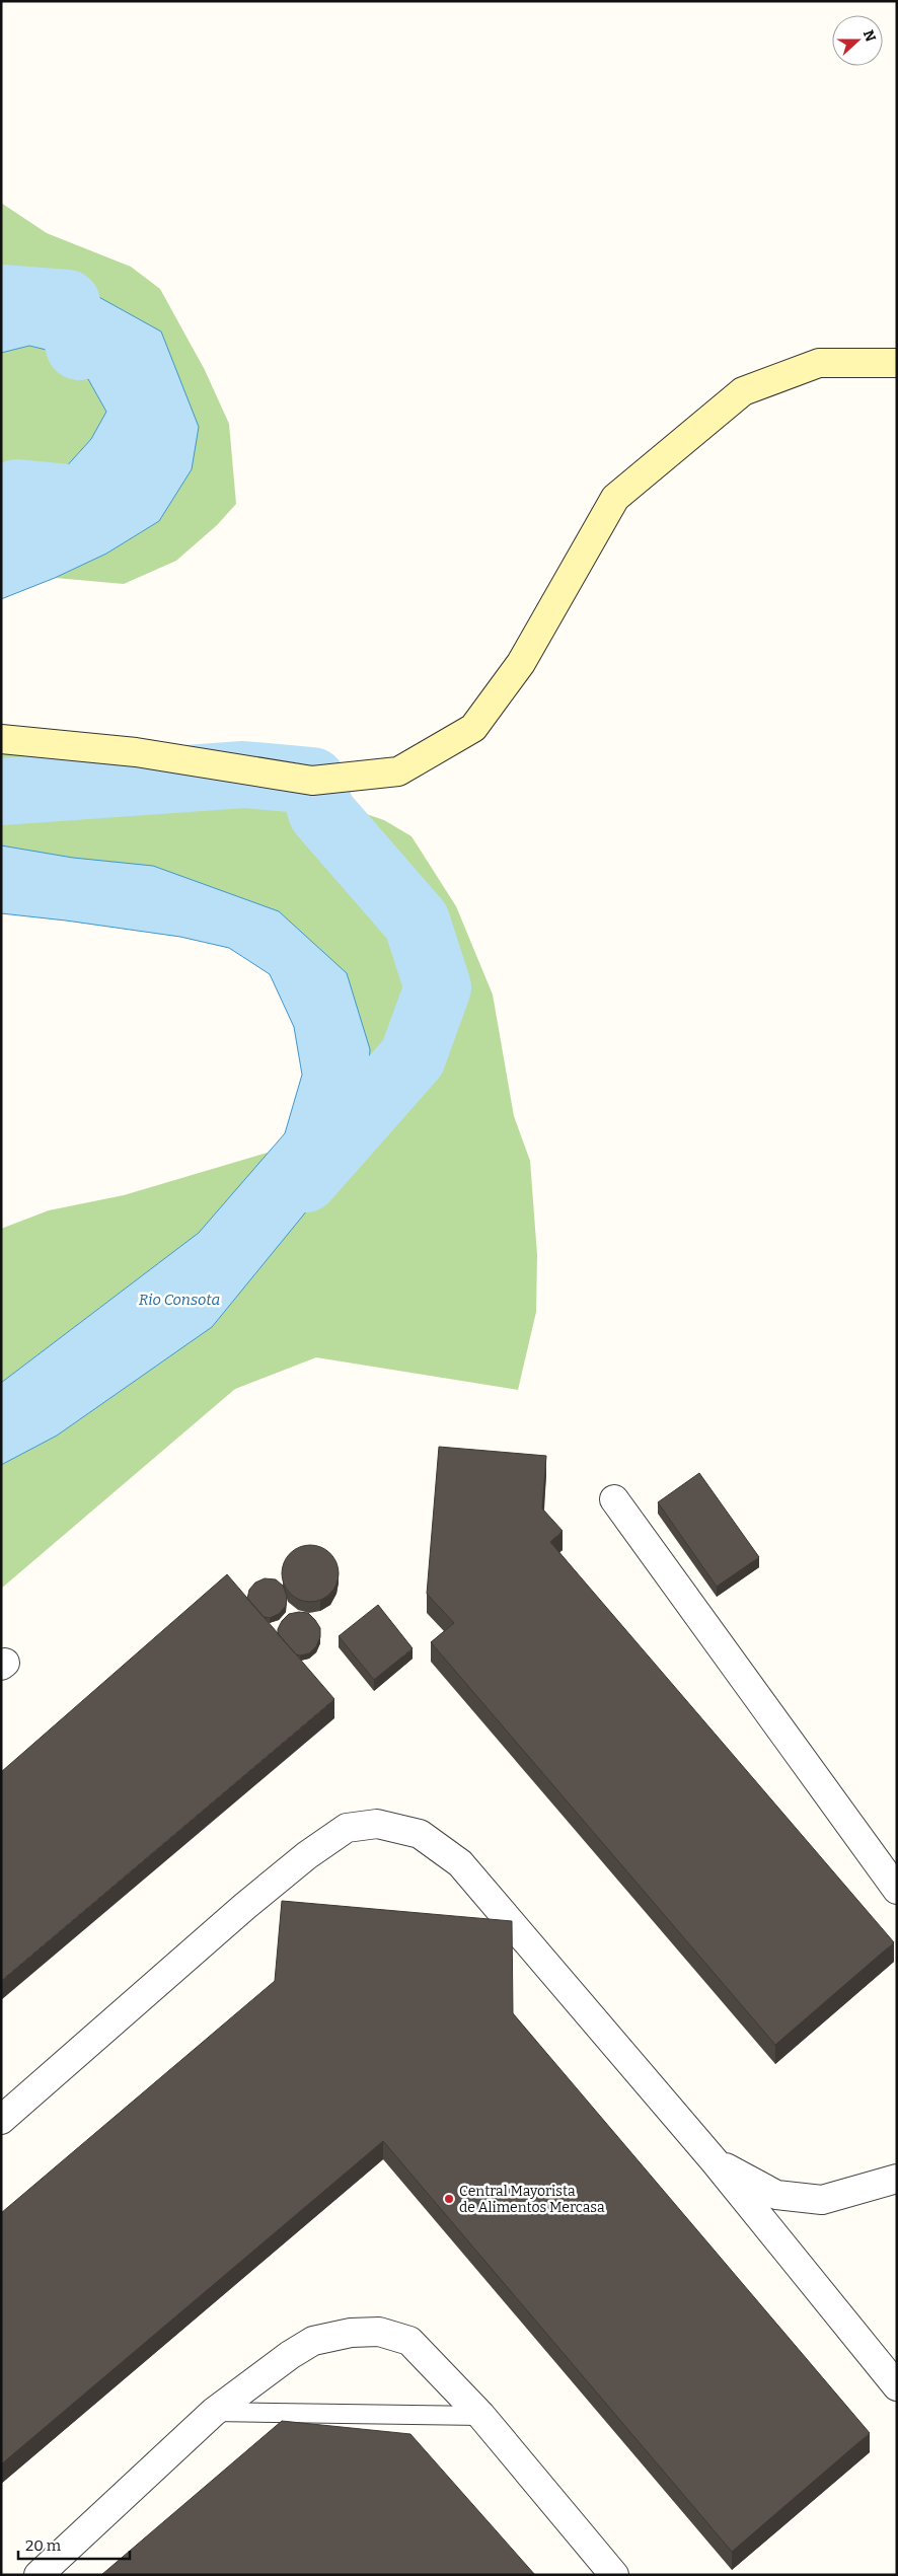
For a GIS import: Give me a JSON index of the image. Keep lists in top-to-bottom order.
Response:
{
  "water": ["Rio Consota"],
  "places": ["Central Mayorista de Alimentos Mercasa"],
  "scale_bar": "20 m",
  "north": "right"
}
